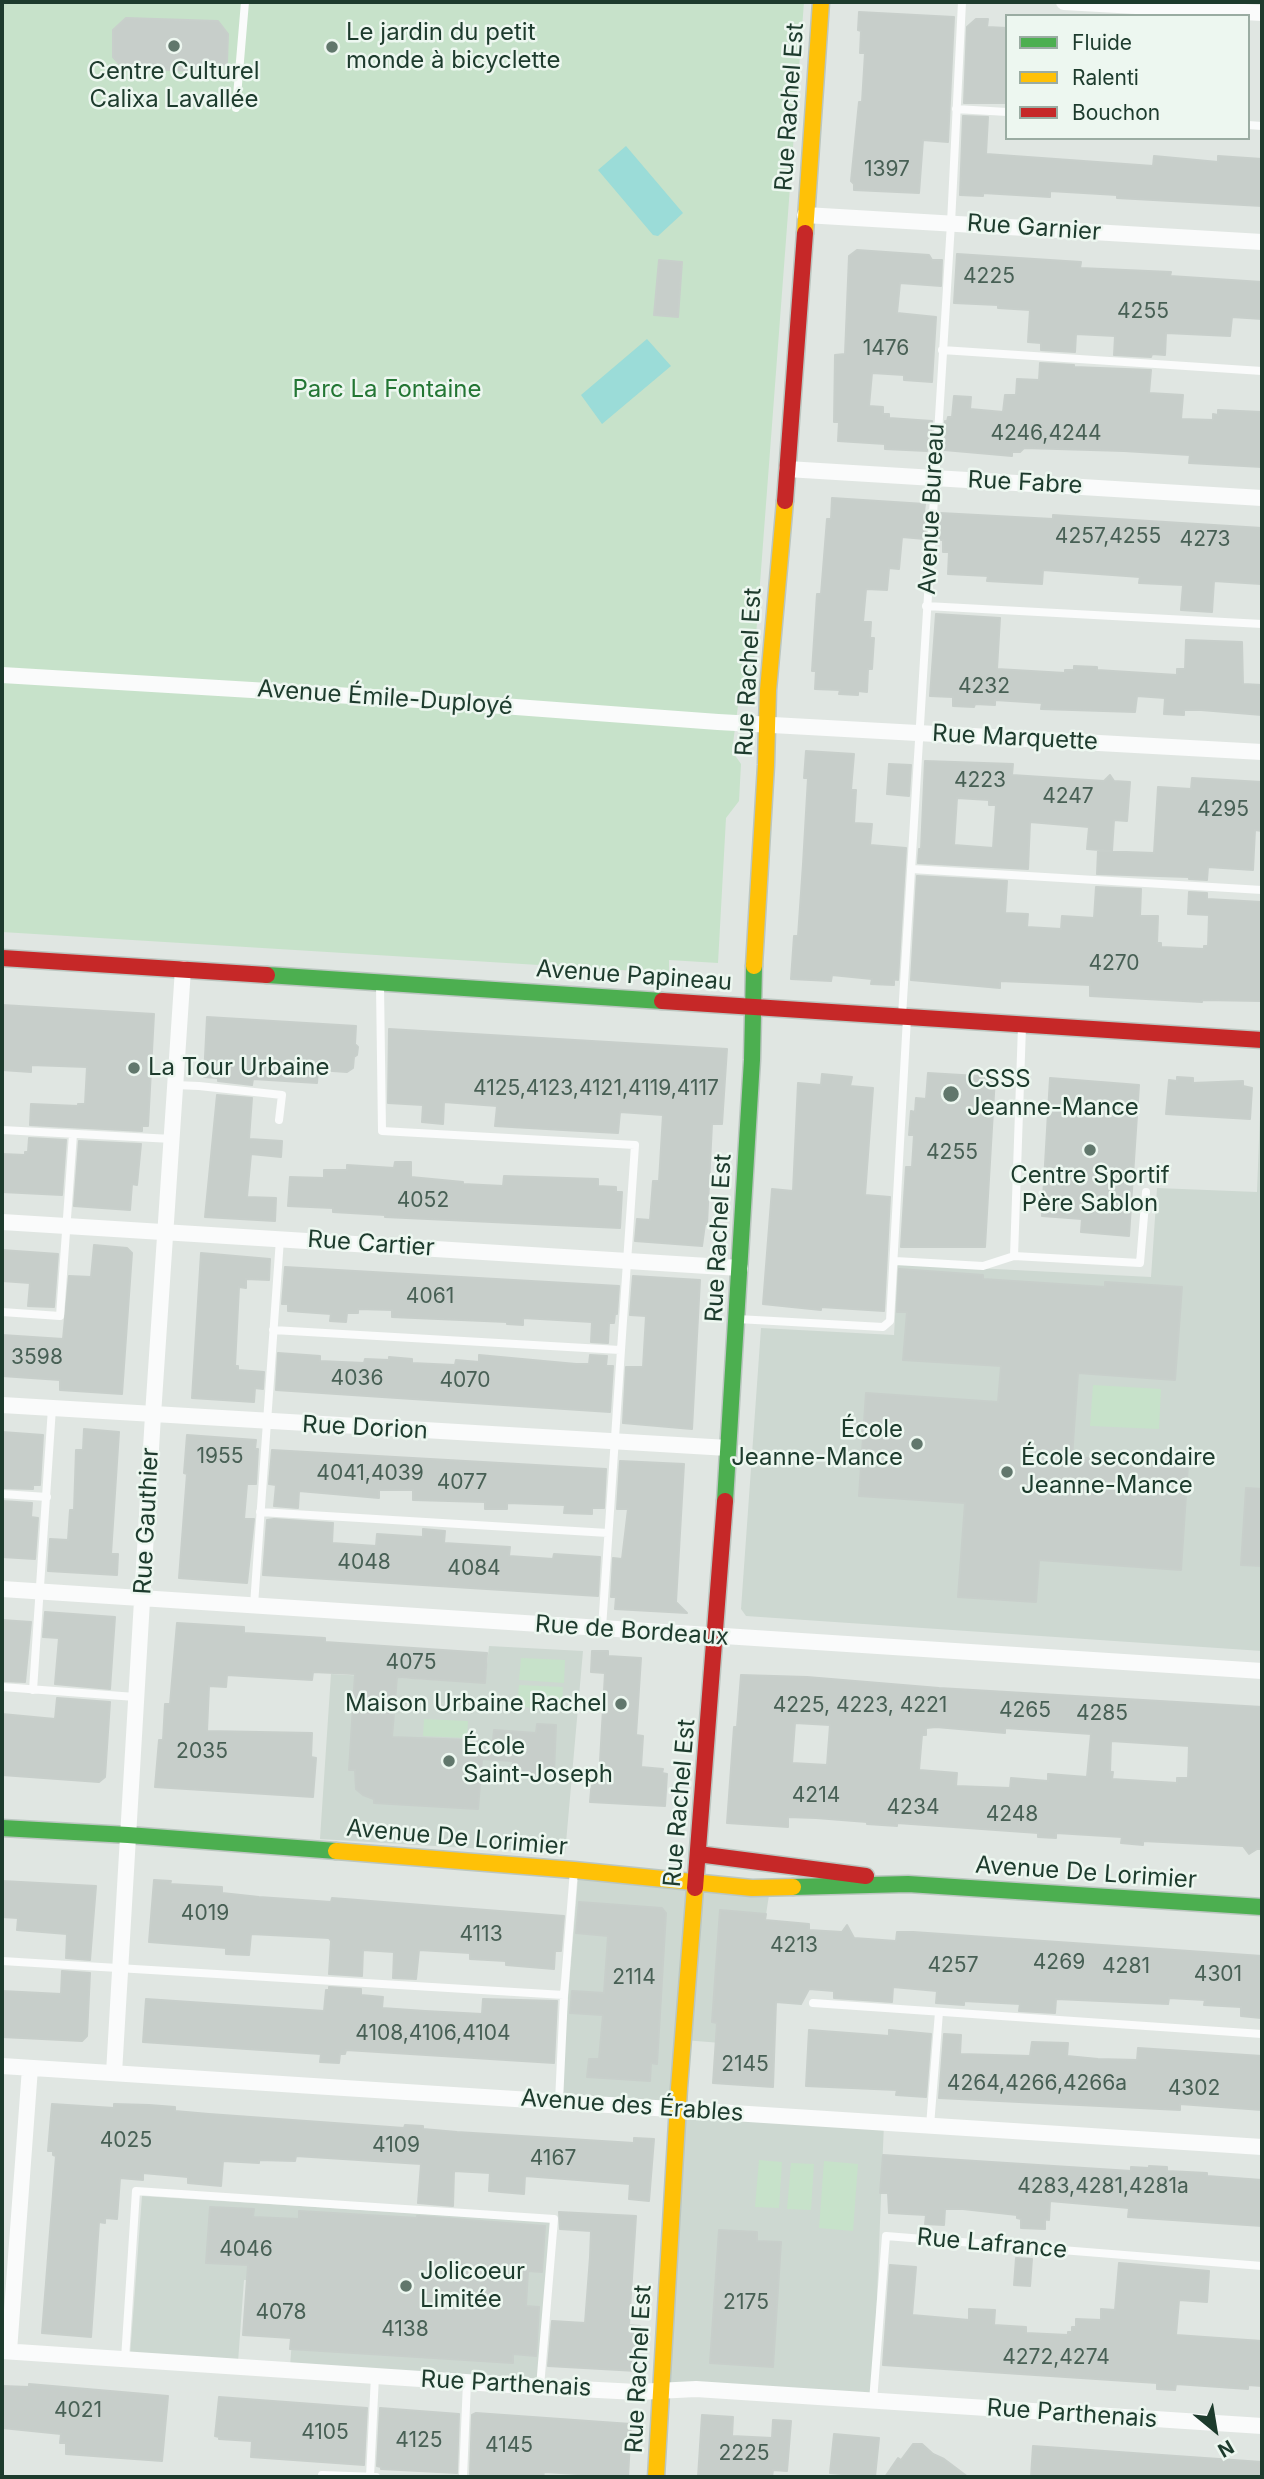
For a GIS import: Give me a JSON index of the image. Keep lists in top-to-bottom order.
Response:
{
  "streets": {
    "main road": ["Rue Rachel Est", "Avenue Papineau", "Avenue De Lorimier"],
    "street": [
      "Rue Garnier",
      "Rue Fabre",
      "Avenue Émile-Duployé",
      "Rue Marquette",
      "Rue Cartier",
      "Rue Dorion",
      "Rue Gauthier",
      "Rue de Bordeaux",
      "Avenue des Érables",
      "Rue Parthenais"
    ],
    "lane": ["Avenue Bureau", "Rue Lafrance"]
  },
  "crossings": [
    ["Rue Rachel Est", "Rue Garnier"],
    ["Rue Rachel Est", "Rue Fabre"],
    ["Rue Rachel Est", "Avenue Bureau"],
    ["Rue Rachel Est", "Avenue Émile-Duployé"],
    ["Rue Rachel Est", "Rue Marquette"],
    ["Rue Rachel Est", "Avenue Papineau"],
    ["Rue Rachel Est", "Rue Cartier"],
    ["Rue Rachel Est", "Rue Dorion"],
    ["Rue Rachel Est", "Rue de Bordeaux"],
    ["Rue Rachel Est", "Avenue De Lorimier"],
    ["Rue Rachel Est", "Avenue des Érables"],
    ["Rue Rachel Est", "Rue Parthenais"],
    ["Rue Garnier", "Avenue Bureau"],
    ["Rue Fabre", "Avenue Bureau"],
    ["Avenue Bureau", "Rue Marquette"],
    ["Avenue Bureau", "Avenue Papineau"],
    ["Avenue Émile-Duployé", "Rue Marquette"],
    ["Avenue Papineau", "Rue Gauthier"],
    ["Rue Cartier", "Rue Gauthier"],
    ["Rue Dorion", "Rue Gauthier"],
    ["Rue Gauthier", "Rue de Bordeaux"],
    ["Rue Gauthier", "Avenue De Lorimier"],
    ["Rue Gauthier", "Avenue des Érables"],
    ["Rue Lafrance", "Rue Parthenais"]
  ],
  "parks": ["Parc La Fontaine"],
  "places": [
    "Centre Culturel Calixa Lavallée",
    "Le jardin du petit monde à bicyclette",
    "La Tour Urbaine",
    "CSSS Jeanne-Mance",
    "Centre Sportif Père Sablon",
    "École Jeanne-Mance",
    "École secondaire Jeanne-Mance",
    "Maison Urbaine Rachel",
    "École Saint-Joseph",
    "Jolicoeur Limitée"
  ],
  "house_numbers": [
    "1397",
    "4225",
    "4255",
    "1476",
    "4246,4244",
    "4257,4255",
    "4273",
    "4232",
    "4223",
    "4247",
    "4295",
    "4270",
    "4125,4123,4121,4119,4117",
    "4255",
    "4052",
    "4061",
    "3598",
    "4036",
    "4070",
    "1955",
    "4041,4039",
    "4077",
    "4048",
    "4084",
    "4075",
    "4225, 4223, 4221",
    "4265",
    "4285",
    "2035",
    "4214",
    "4234",
    "4248",
    "4019",
    "4113",
    "4213",
    "4269",
    "4257",
    "4281",
    "4301",
    "2114",
    "4108,4106,4104",
    "2145",
    "4264,4266,4266a",
    "4302",
    "4025",
    "4109",
    "4167",
    "4283,4281,4281a",
    "4046",
    "2175",
    "4078",
    "4138",
    "4272,4274",
    "4021",
    "4105",
    "4125",
    "4145",
    "2225"
  ],
  "legend": ["Fluide", "Ralenti", "Bouchon"],
  "north": "bottom right"
}
